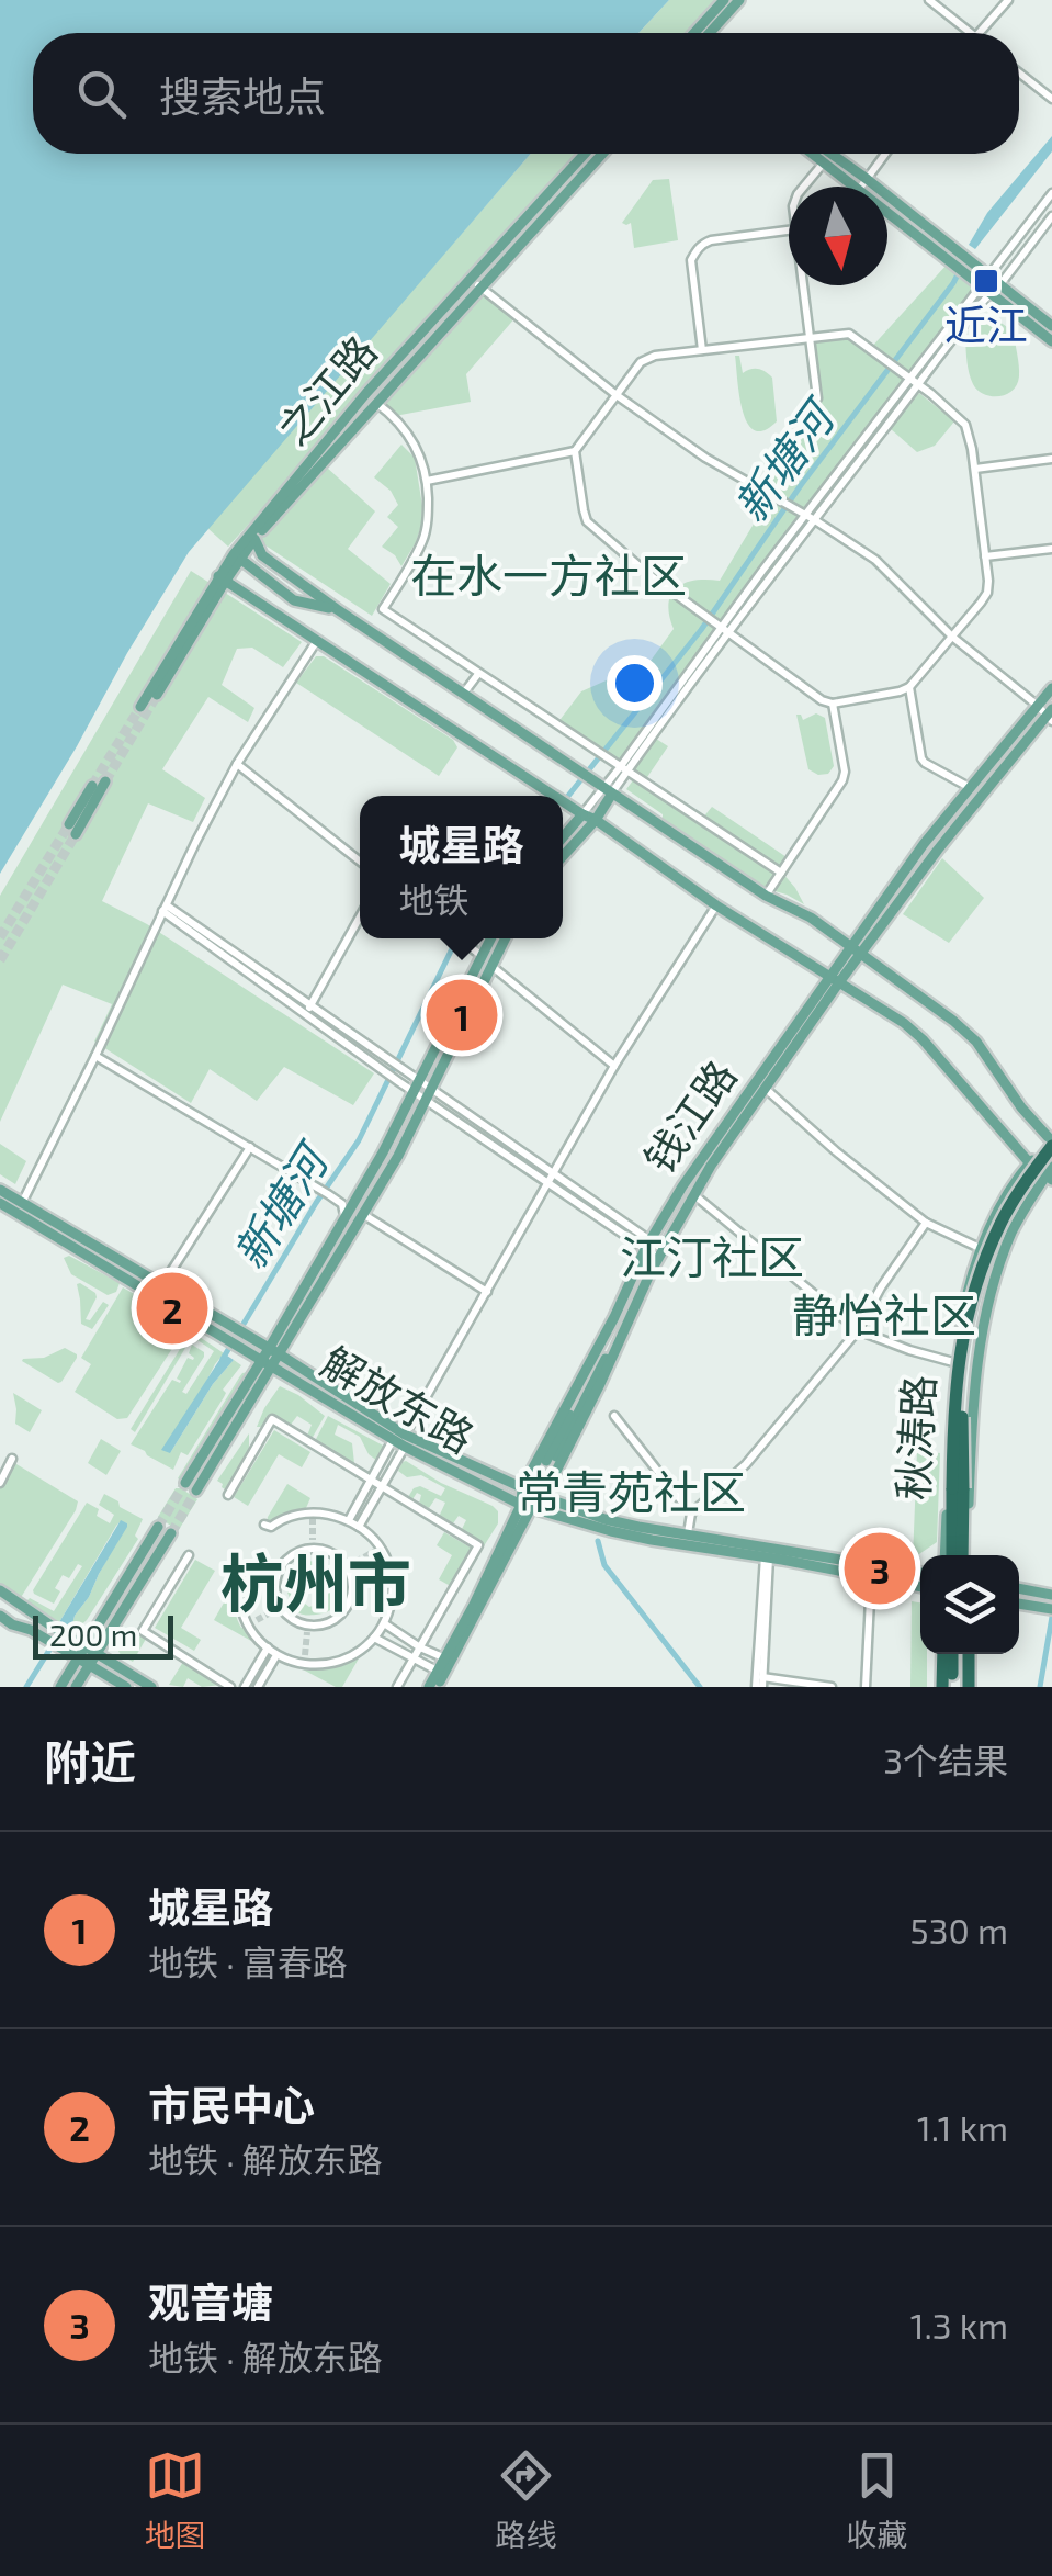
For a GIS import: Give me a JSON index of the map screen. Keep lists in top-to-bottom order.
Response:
{
  "streets": {
    "main road": [
      "之江路",
      "钱江路",
      "解放东路",
      "秋涛路"
    ]
  },
  "crossings": [
    ["钱江路", "解放东路"]
  ],
  "districts": [
    "在水一方社区",
    "江汀社区",
    "静怡社区",
    "常青苑社区",
    "杭州市"
  ],
  "water": ["新塘河"],
  "places": {
    "transit": ["近江"]
  },
  "scale_bar": "200 m",
  "north": "bottom",
  "page": {
    "search": "搜索地点",
    "popup": ["城星路", "地铁"],
    "pins": ["1", "2", "3"],
    "scale": "200 m",
    "heading": ["附近", "3个结果"],
    "list": [
      {
        "mark": "1",
        "name": "城星路",
        "note": "地铁 · 富春路",
        "value": "530 m"
      },
      {
        "mark": "2",
        "name": "市民中心",
        "note": "地铁 · 解放东路",
        "value": "1.1 km"
      },
      {
        "mark": "3",
        "name": "观音塘",
        "note": "地铁 · 解放东路",
        "value": "1.3 km"
      }
    ],
    "nav": ["地图", "路线", "收藏"]
  }
}
